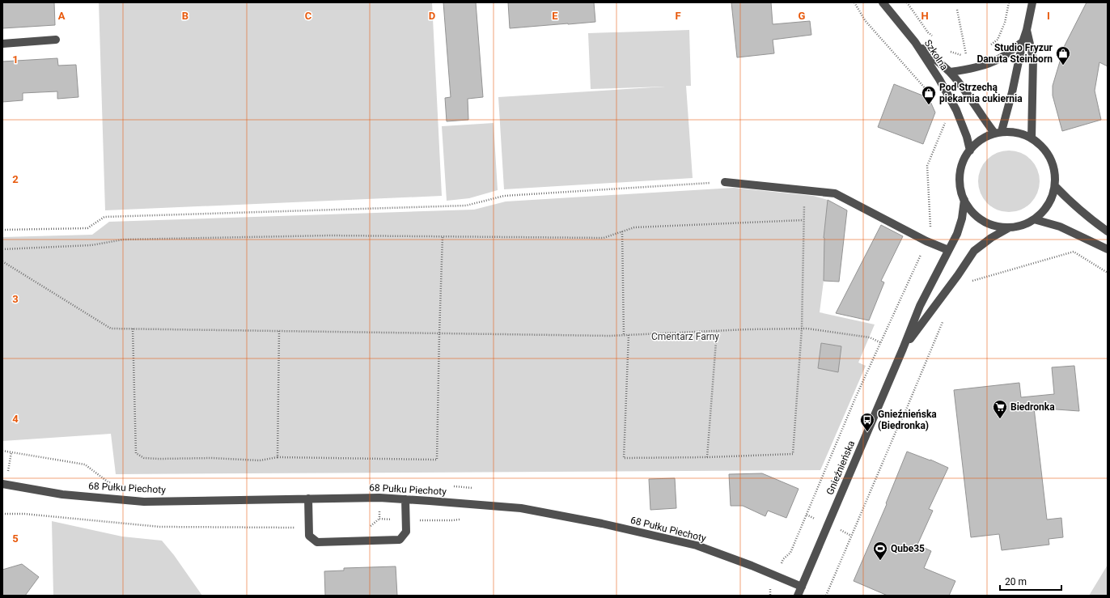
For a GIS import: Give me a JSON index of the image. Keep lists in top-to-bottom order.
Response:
{
  "streets": {
    "street": ["Szkolna", "Gnieźnieńska", "68 Pułku Piechoty"]
  },
  "crossings": [
    ["Szkolna", "Gnieźnieńska"],
    ["Gnieźnieńska", "68 Pułku Piechoty"]
  ],
  "parks": ["Cmentarz Farny"],
  "places": {
    "shop": ["Studio Fryzur Danuta Steinborn", "Pod Strzechą piekarnia cukiernia"],
    "supermarket": ["Biedronka"],
    "bus stop": ["Gnieźnieńska (Biedronka)"],
    "sports": ["Qube35"]
  },
  "scale_bar": "20 m",
  "grid": {
    "columns": [
      "A",
      "B",
      "C",
      "D",
      "E",
      "F",
      "G",
      "H",
      "I"
    ],
    "rows": [
      "1",
      "2",
      "3",
      "4",
      "5"
    ]
  }
}
